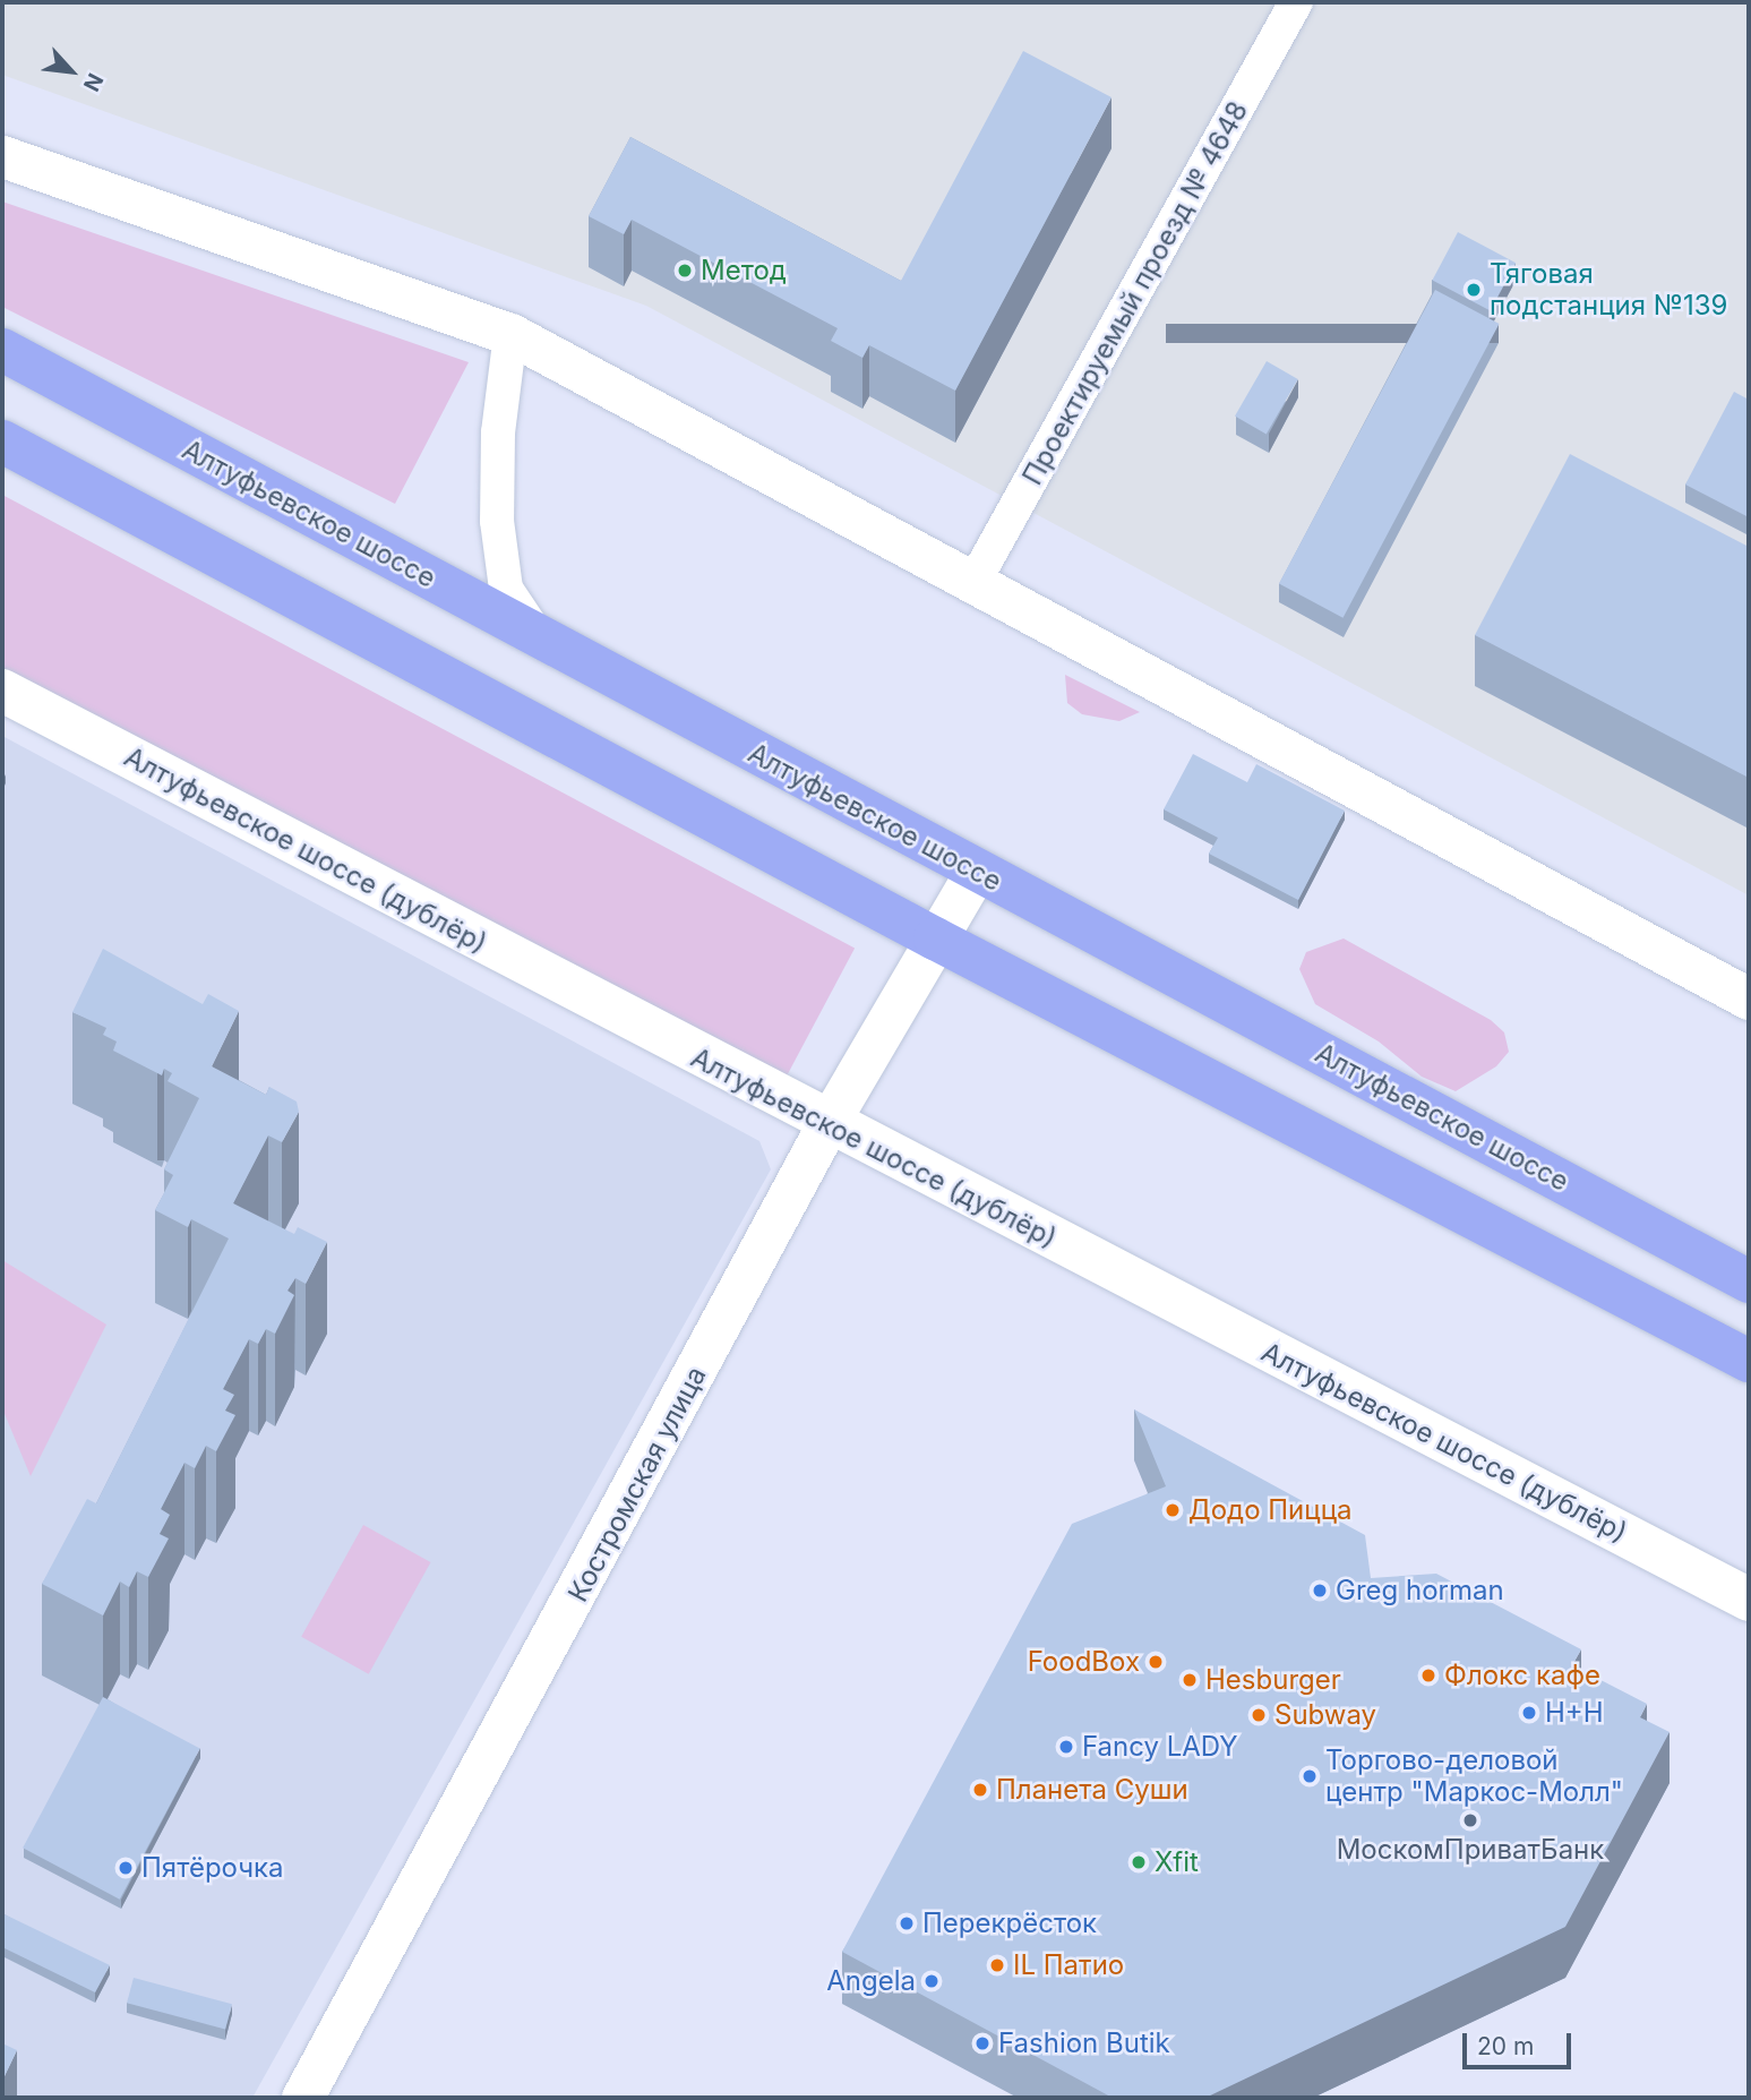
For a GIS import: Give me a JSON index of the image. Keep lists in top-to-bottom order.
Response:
{
  "streets": {
    "main road": ["Алтуфьевское шоссе", "Алтуфьевское шоссе (дублёр)"],
    "street": ["Проектируемый проезд № 4648", "Костромская улица"]
  },
  "crossings": [
    ["Алтуфьевское шоссе", "Костромская улица"],
    ["Алтуфьевское шоссе (дублёр)", "Костромская улица"]
  ],
  "places": [
    "Метод",
    "Тяговая подстанция №139",
    "Додо Пицца",
    "Greg horman",
    "FoodBox",
    "Флокс кафе",
    "Hesburger",
    "H+H",
    "Subway",
    "Fancy LADY",
    "Торгово-деловой центр \"Маркос-Молл\"",
    "Планета Суши",
    "МоскомПриватБанк",
    "Xfit",
    "Пятёрочка",
    "Перекрёсток",
    "IL Патио",
    "Angela",
    "Fashion Butik"
  ],
  "scale_bar": "20 m",
  "north": "bottom right"
}
